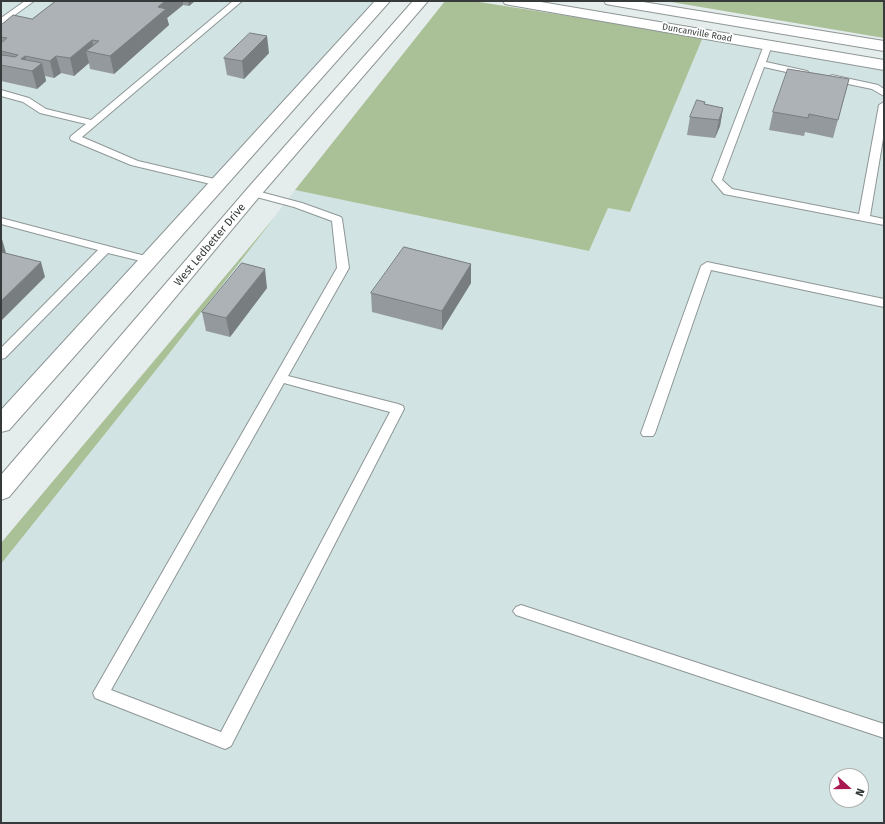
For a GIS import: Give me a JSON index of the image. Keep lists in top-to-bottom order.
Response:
{
  "streets": {
    "main road": ["Duncanville Road", "West Ledbetter Drive"]
  },
  "north": "right"
}
